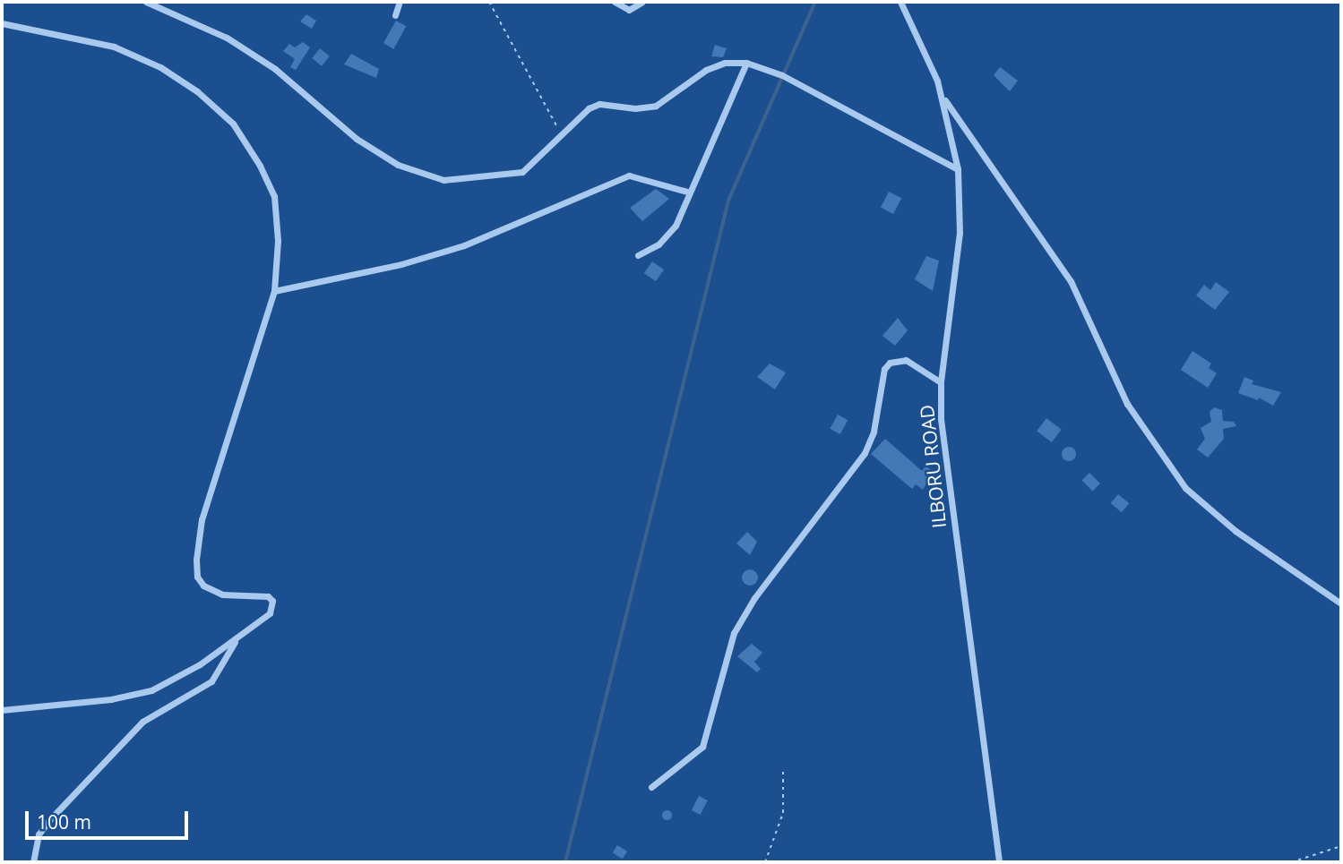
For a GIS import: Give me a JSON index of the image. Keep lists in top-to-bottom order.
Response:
{
  "streets": {
    "street": ["ILBORU ROAD"]
  },
  "scale_bar": "100 m"
}
